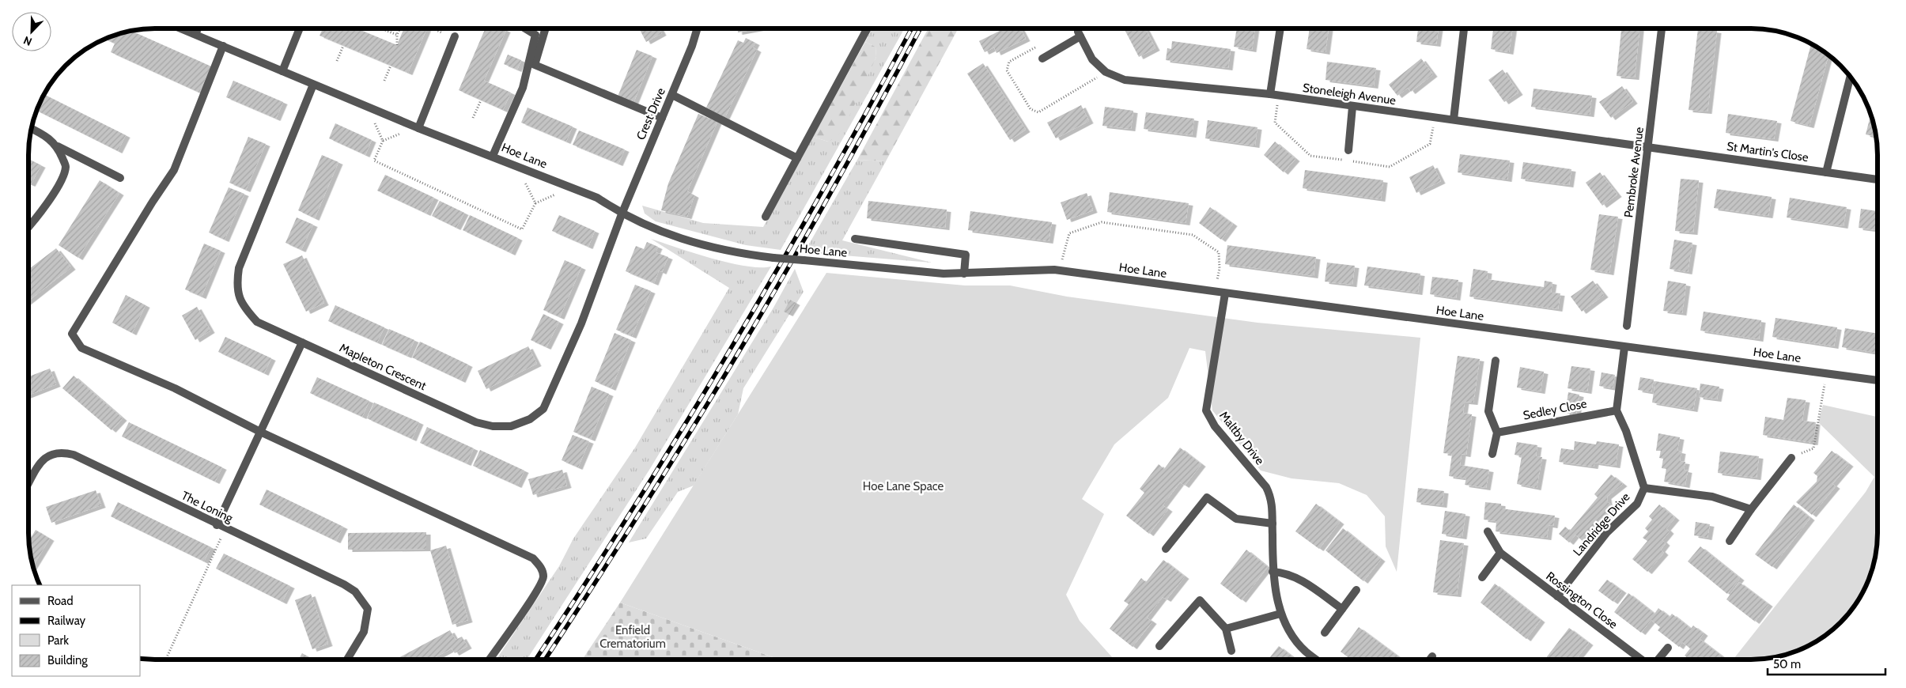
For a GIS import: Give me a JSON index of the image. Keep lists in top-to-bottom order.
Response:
{
  "streets": {
    "street": [
      "Stoneleigh Avenue",
      "Crest Drive",
      "St Martin's Close",
      "Hoe Lane",
      "Pembroke Avenue",
      "Mapleton Crescent",
      "Sedley Close",
      "Maltby Drive",
      "The Loning",
      "Landridge Drive",
      "Rossington Close"
    ]
  },
  "crossings": [
    ["Stoneleigh Avenue", "St Martin's Close"],
    ["Stoneleigh Avenue", "Pembroke Avenue"],
    ["Crest Drive", "Hoe Lane"],
    ["Crest Drive", "Mapleton Crescent"],
    ["St Martin's Close", "Pembroke Avenue"],
    ["Hoe Lane", "Mapleton Crescent"],
    ["Hoe Lane", "Maltby Drive"],
    ["Sedley Close", "Landridge Drive"],
    ["Landridge Drive", "Rossington Close"]
  ],
  "parks": ["Hoe Lane Space", "Enfield Crematorium"],
  "legend": [
    "Road",
    "Railway",
    "Park",
    "Building"
  ],
  "scale_bar": "50 m",
  "north": "bottom left"
}
